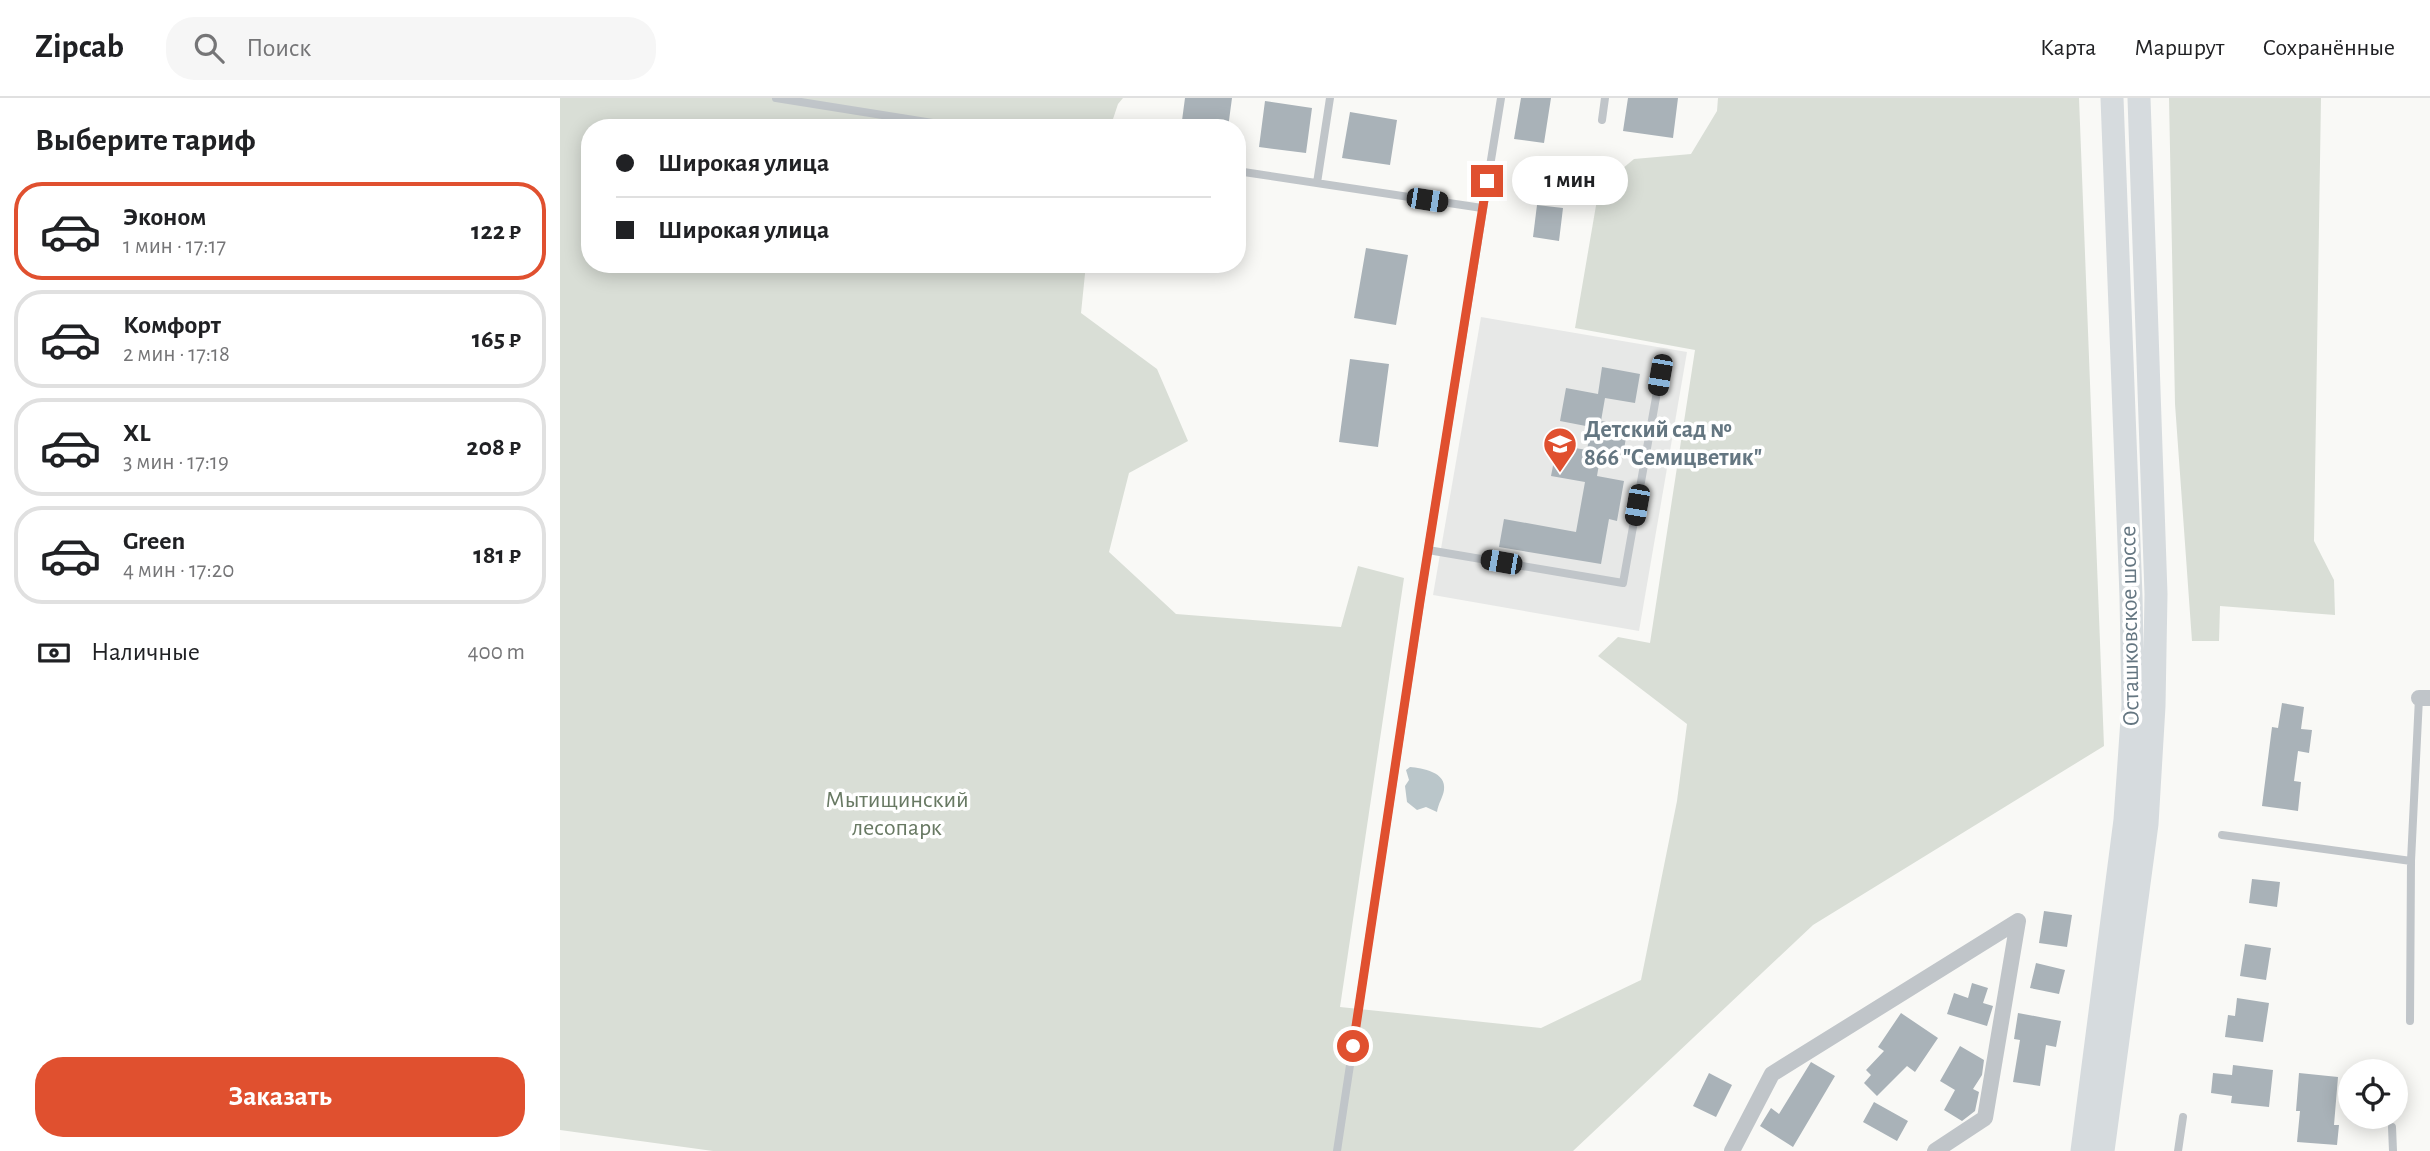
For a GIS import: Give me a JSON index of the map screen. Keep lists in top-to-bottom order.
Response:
{
  "streets": {
    "main road": ["Осташковское шоссе"]
  },
  "parks": ["Мытищинский лесопарк"],
  "places": {
    "school or university": ["Детский сад № 866 \"Семицветик\""]
  },
  "page": {
    "header": "Zipcab",
    "search": "Поиск",
    "nav": ["Карта", "Маршрут", "Сохранённые"],
    "heading": "Выберите тариф",
    "banner": ["Широкая улица", "Широкая улица"],
    "bubble": "1 мин",
    "list": [
      {
        "name": "Эконом",
        "note": "1 мин · 17:17",
        "value": "122 ₽"
      },
      {
        "name": "Комфорт",
        "note": "2 мин · 17:18",
        "value": "165 ₽"
      },
      {
        "name": "XL",
        "note": "3 мин · 17:19",
        "value": "208 ₽"
      },
      {
        "name": "Green",
        "note": "4 мин · 17:20",
        "value": "181 ₽"
      }
    ],
    "pay": ["Наличные", "400 m"],
    "buttons": "Заказать"
  }
}
